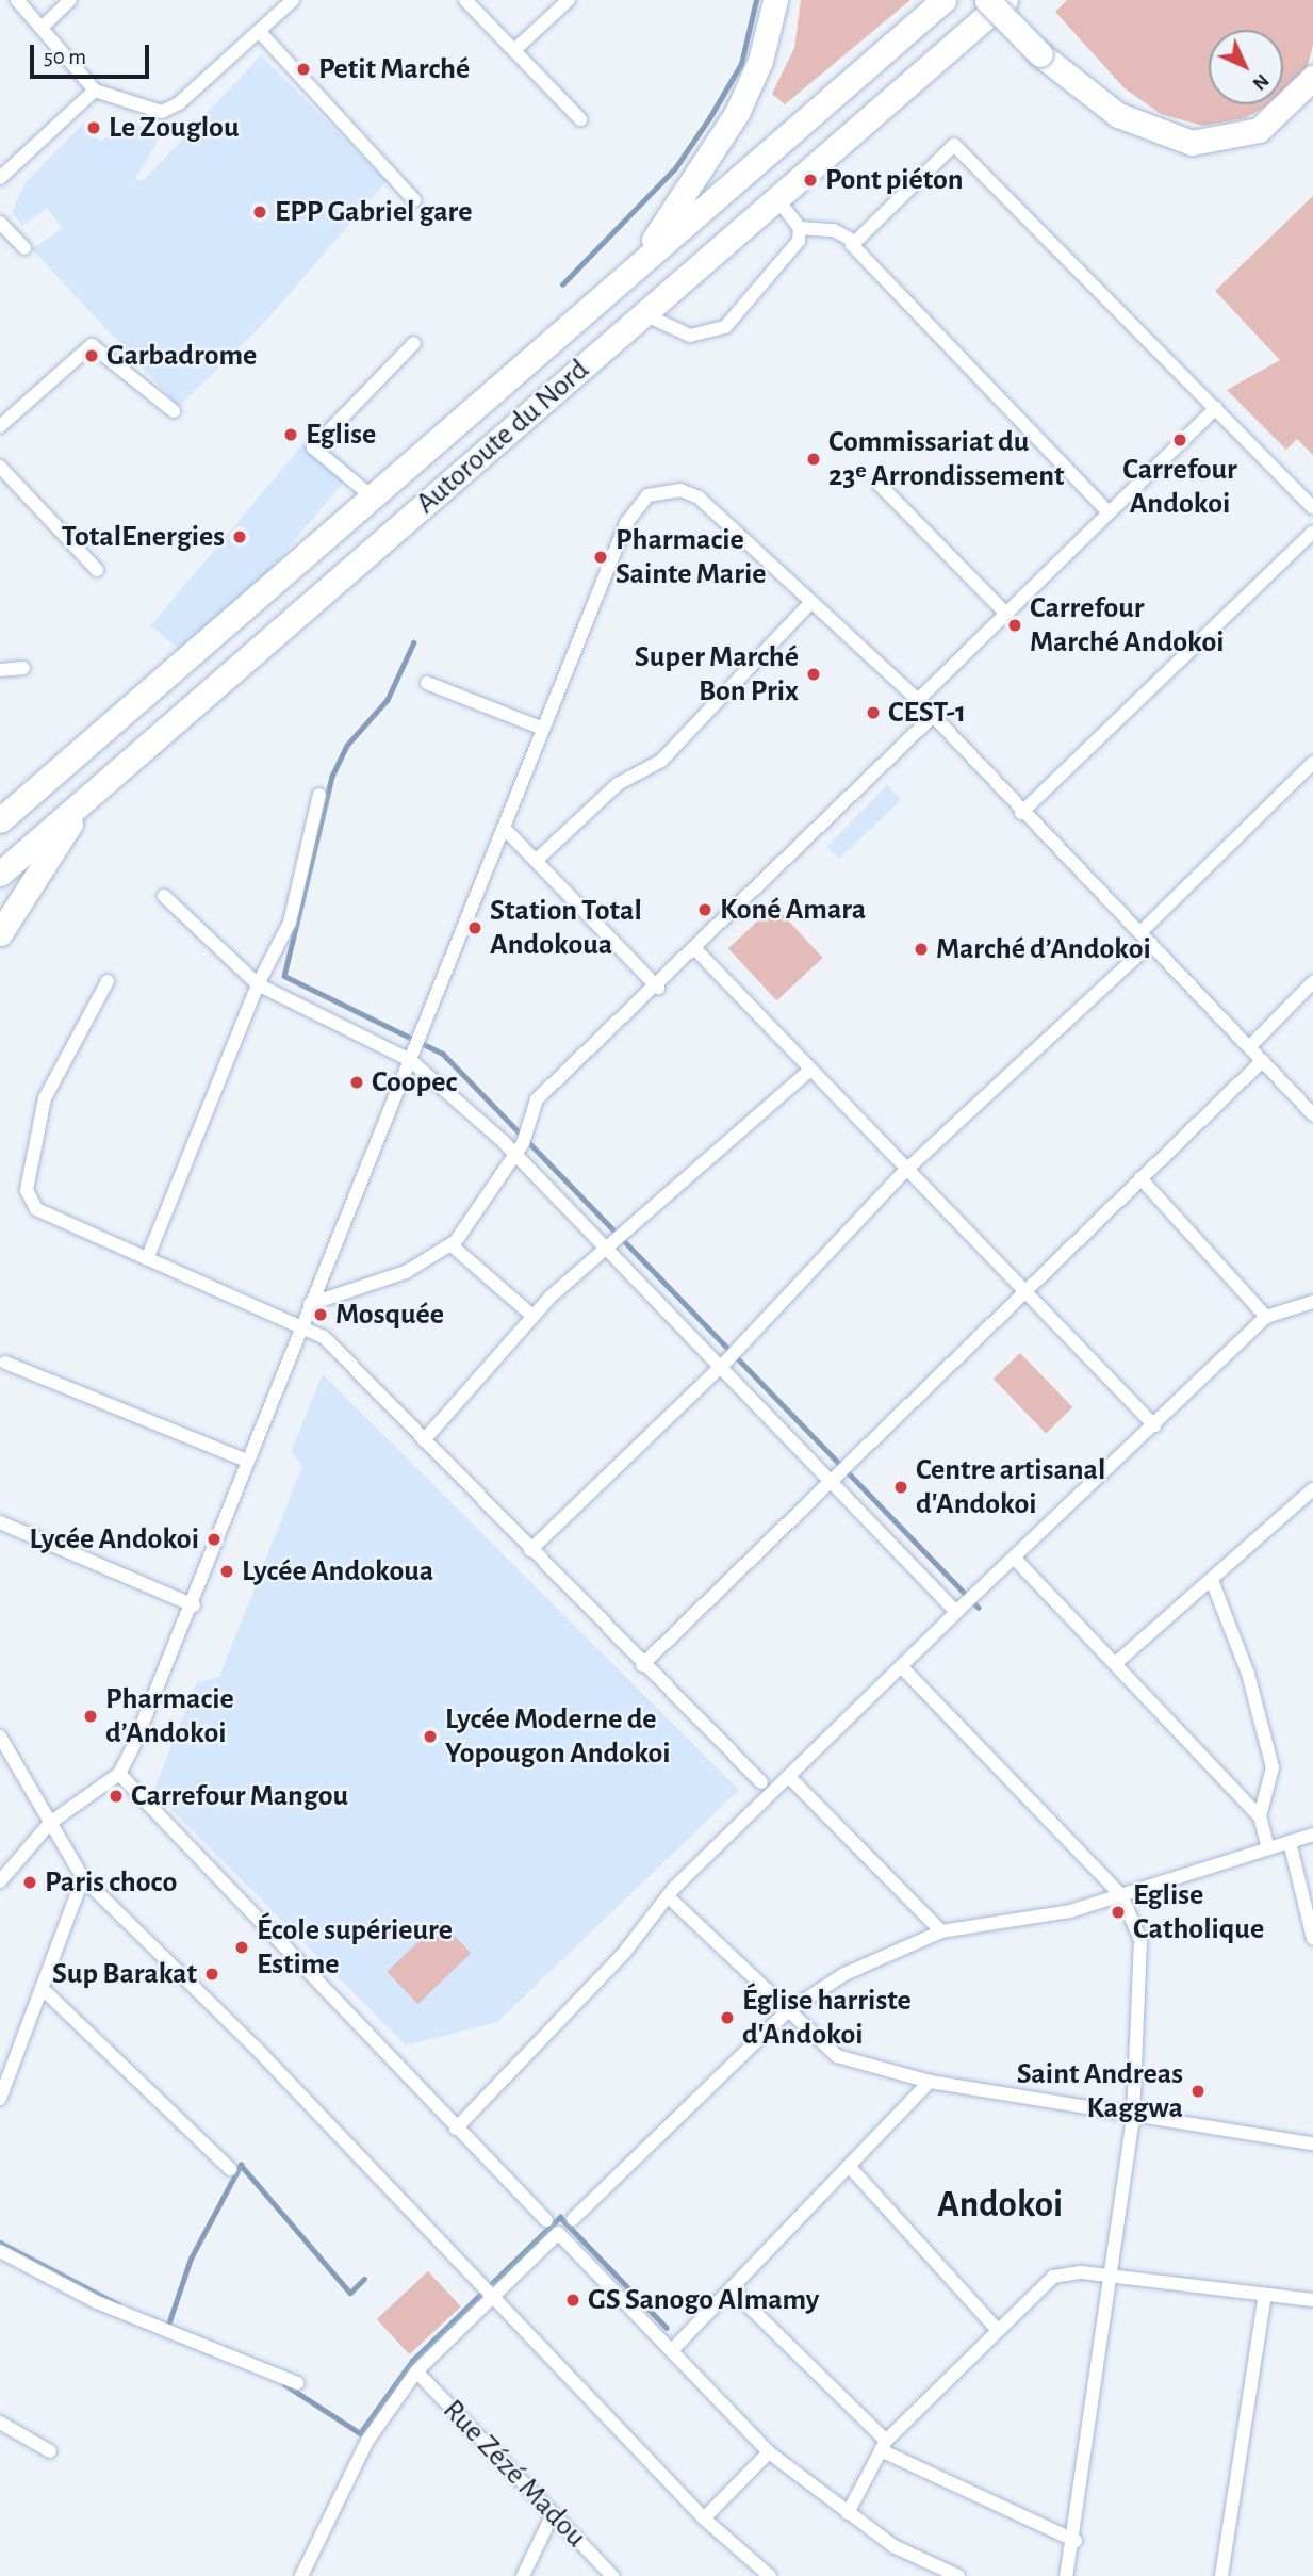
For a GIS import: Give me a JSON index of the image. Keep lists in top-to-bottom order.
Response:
{
  "streets": {
    "highway": ["Autoroute du Nord"],
    "street": ["Rue Zézé Madou"]
  },
  "districts": ["Andokoi"],
  "places": [
    "Petit Marché",
    "Le Zouglou",
    "Pont piéton",
    "EPP Gabriel gare",
    "Garbadrome",
    "Eglise",
    "Carrefour Andokoi",
    "Commissariat du 23ᵉ Arrondissement",
    "TotalEnergies",
    "Pharmacie Sainte Marie",
    "Carrefour Marché Andokoi",
    "Super Marché Bon Prix",
    "CEST-1",
    "Koné Amara",
    "Station Total Andokoua",
    "Marché d’Andokoi",
    "Coopec",
    "Mosquée",
    "Centre artisanal d'Andokoi",
    "Lycée Andokoi",
    "Lycée Andokoua",
    "Pharmacie d’Andokoi",
    "Lycée Moderne de Yopougon Andokoi",
    "Carrefour Mangou",
    "Paris choco",
    "Eglise Catholique",
    "École supérieure Estime",
    "Sup Barakat",
    "Église harriste d'Andokoi",
    "Saint Andreas Kaggwa",
    "GS Sanogo Almamy"
  ],
  "scale_bar": "50 m",
  "north": "bottom right"
}
